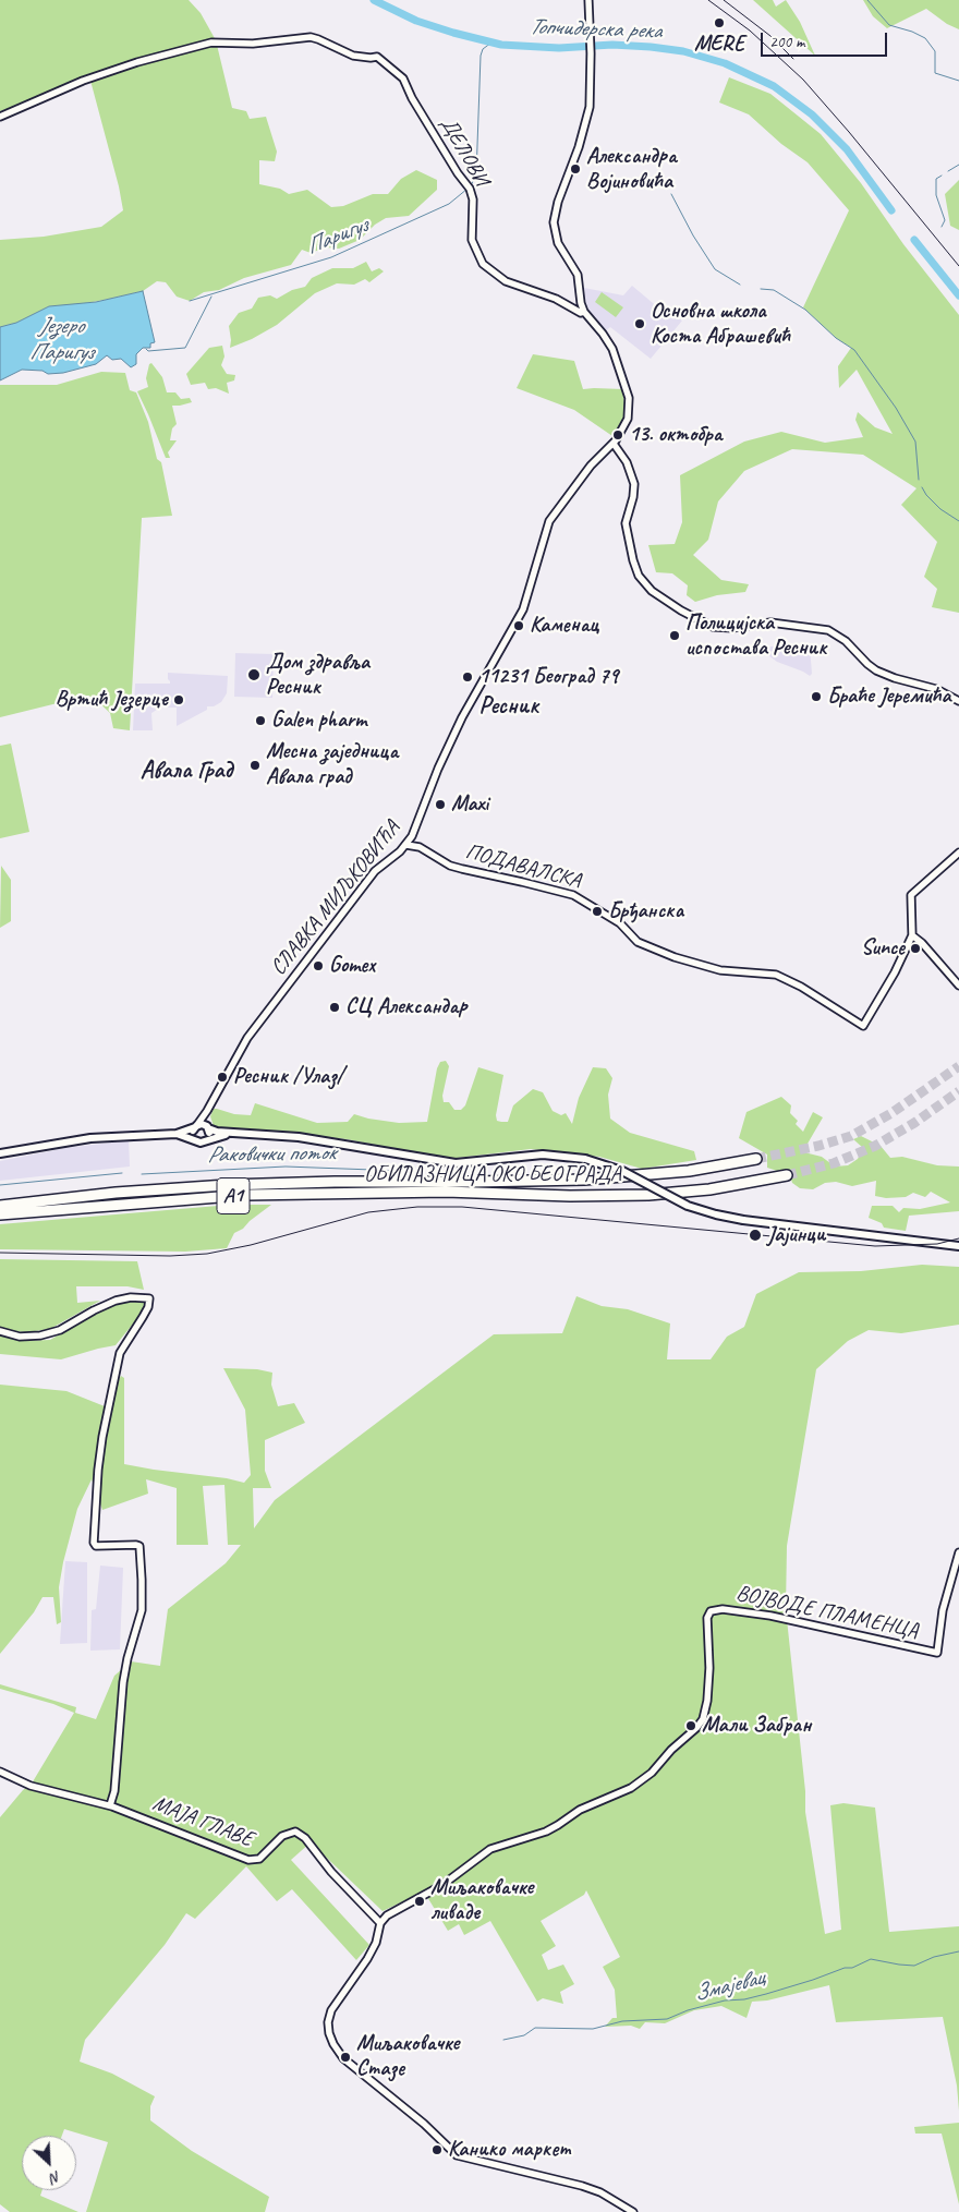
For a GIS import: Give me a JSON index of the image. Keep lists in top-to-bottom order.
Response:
{
  "streets": {
    "highway": ["ОБИЛАЗНИЦА ОКО БЕОГРАДА", "A1"],
    "street": [
      "ДЕЛОВИ",
      "ПОДАВАЛСКА",
      "СЛАВКА МИЉКОВИЋА",
      "ВОЈВОДЕ ПЛАМЕНЦА",
      "МАЈА ГЛАВЕ"
    ]
  },
  "crossings": [
    ["ДЕЛОВИ", "СЛАВКА МИЉКОВИЋА"],
    ["ПОДАВАЛСКА", "СЛАВКА МИЉКОВИЋА"],
    ["ВОЈВОДЕ ПЛАМЕНЦА", "МАЈА ГЛАВЕ"]
  ],
  "districts": ["Ресник", "Авала Град"],
  "water": [
    "Топчидерска река",
    "Паригуз",
    "Језеро Паригуз",
    "Раковички поток",
    "Змајевац"
  ],
  "places": [
    "MERE",
    "Александра Војиновића",
    "Основна школа Коста Абрашевић",
    "13. октобра",
    "Каменац",
    "Полицијска испостава Ресник",
    "Дом здравља Ресник",
    "11231 Београд 79",
    "Браће Јеремића",
    "Вртић Језерце",
    "Galen pharm",
    "Месна заједница Авала град",
    "Maxi",
    "Брђанска",
    "Sunce",
    "Gomex",
    "СЦ Александар",
    "Ресник /Улаз/",
    "Јајинци",
    "Мали Забран",
    "Миљаковачке ливаде",
    "Миљаковачке Стазе",
    "Канико маркет"
  ],
  "scale_bar": "200 m",
  "north": "bottom right"
}
